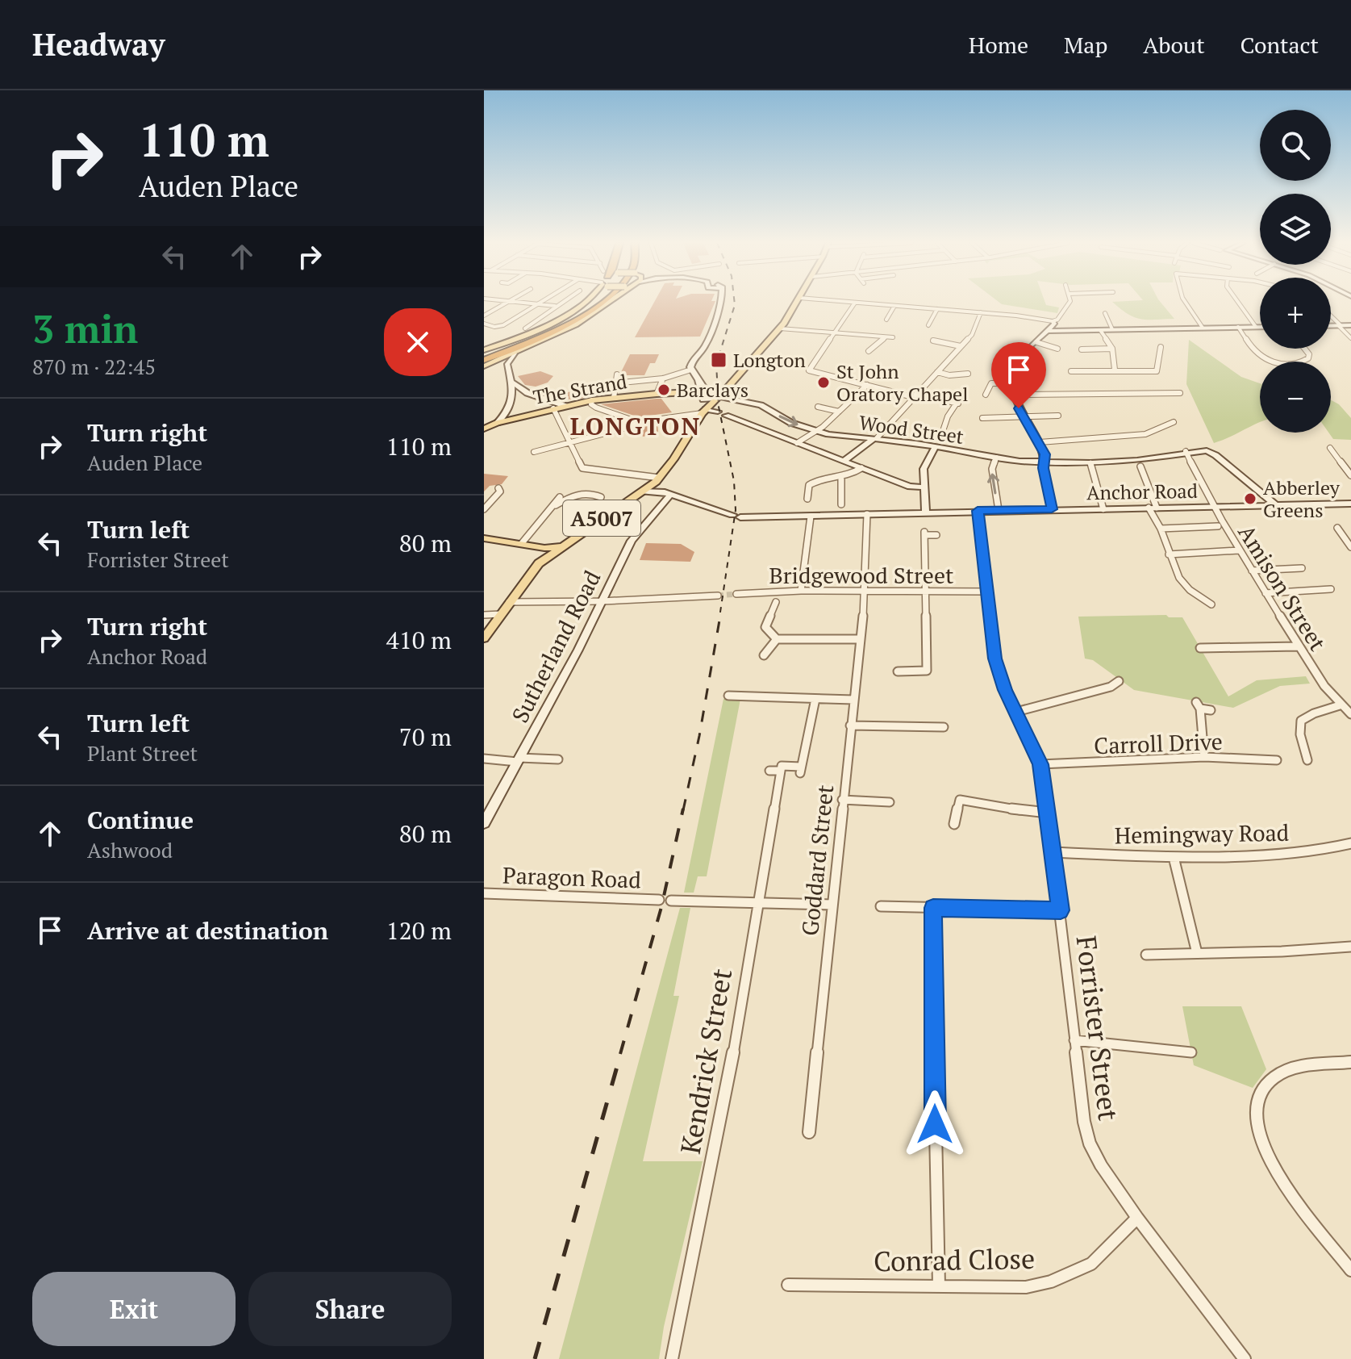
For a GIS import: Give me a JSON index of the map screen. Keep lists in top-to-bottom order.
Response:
{
  "streets": {
    "main road": ["The Strand", "A5007"],
    "street": [
      "Wood Street",
      "Anchor Road",
      "Bridgewood Street",
      "Amison Street",
      "Sutherland Road",
      "Carroll Drive",
      "Hemingway Road",
      "Goddard Street",
      "Paragon Road",
      "Forrister Street",
      "Kendrick Street",
      "Conrad Close"
    ]
  },
  "crossings": [
    ["The Strand", "Wood Street"],
    ["The Strand", "A5007"],
    ["Wood Street", "Anchor Road"],
    ["Wood Street", "A5007"],
    ["Wood Street", "Amison Street"],
    ["Anchor Road", "A5007"],
    ["Anchor Road", "Amison Street"],
    ["Anchor Road", "Sutherland Road"],
    ["Anchor Road", "Goddard Street"],
    ["Anchor Road", "Forrister Street"],
    ["Bridgewood Street", "Goddard Street"],
    ["Bridgewood Street", "Forrister Street"],
    ["Carroll Drive", "Forrister Street"],
    ["Hemingway Road", "Forrister Street"],
    ["Goddard Street", "Paragon Road"],
    ["Paragon Road", "Kendrick Street"],
    ["Forrister Street", "Conrad Close"]
  ],
  "districts": ["LONGTON"],
  "places": {
    "transit": ["Longton"],
    "other": ["St John Oratory Chapel", "Barclays", "Abberley Greens"]
  },
  "page": {
    "header": "Headway",
    "nav": [
      "Home",
      "Map",
      "About",
      "Contact"
    ],
    "turn": ["110 m", "Auden Place"],
    "map_buttons": ["+", "−"],
    "heading": ["3 min", "870 m · 22:45"],
    "list": [
      {
        "name": "Turn right",
        "note": "Auden Place",
        "value": "110 m"
      },
      {
        "name": "Turn left",
        "note": "Forrister Street",
        "value": "80 m"
      },
      {
        "name": "Turn right",
        "note": "Anchor Road",
        "value": "410 m"
      },
      {
        "name": "Turn left",
        "note": "Plant Street",
        "value": "70 m"
      },
      {
        "name": "Continue",
        "note": "Ashwood",
        "value": "80 m"
      },
      {
        "name": "Arrive at destination",
        "value": "120 m"
      }
    ],
    "buttons": ["Exit", "Share"]
  }
}
